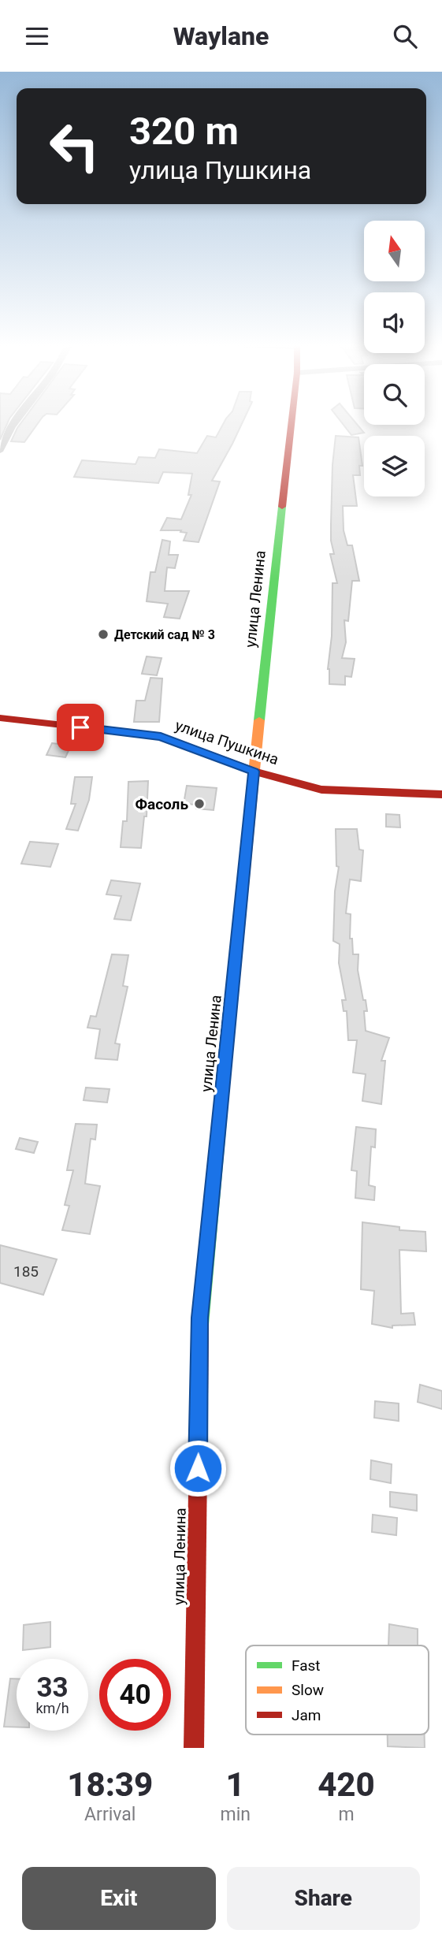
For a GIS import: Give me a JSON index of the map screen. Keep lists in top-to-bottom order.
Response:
{
  "streets": {
    "street": ["улица Ленина", "улица Пушкина"]
  },
  "crossings": [
    ["улица Ленина", "улица Пушкина"]
  ],
  "places": ["Детский сад № 3", "Фасоль"],
  "house_numbers": ["185"],
  "legend": ["Fast", "Slow", "Jam"],
  "north": "top",
  "page": {
    "header": "Waylane",
    "turn": ["320 m", "улица Пушкина"],
    "speed": "33 km/h",
    "limit": "40",
    "eta": [
      "18:39",
      "Arrival",
      "1",
      "min",
      "420",
      "m"
    ],
    "buttons": ["Exit", "Share"]
  }
}
